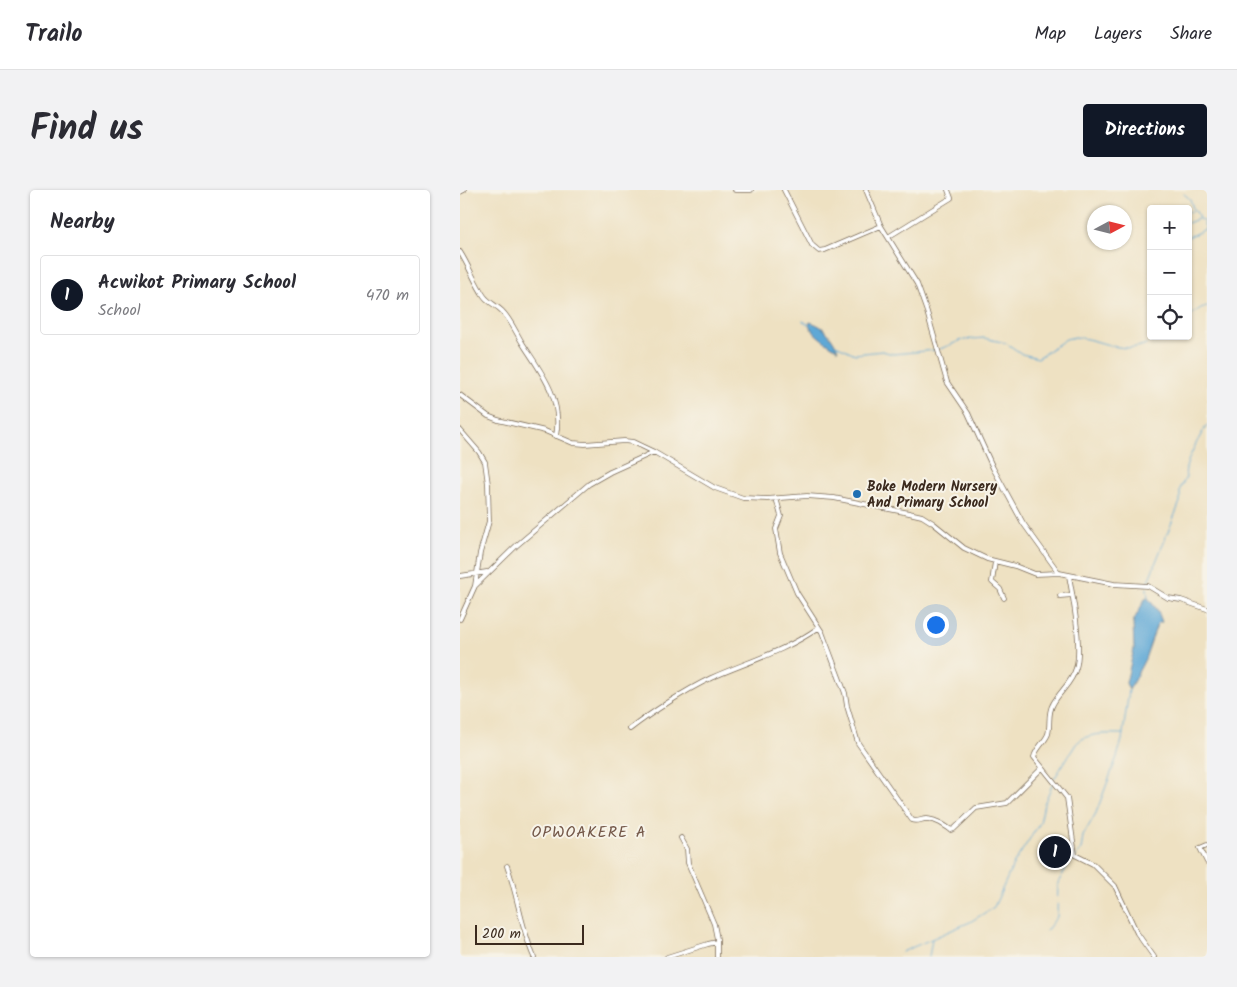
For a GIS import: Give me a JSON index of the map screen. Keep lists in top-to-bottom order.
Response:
{
  "districts": ["OPWOAKERE A"],
  "places": ["Boke Modern Nursery And Primary School"],
  "scale_bar": "200 m",
  "north": "right",
  "page": {
    "header": "Trailo",
    "nav": ["Map", "Layers", "Share"],
    "title": "Find us",
    "buttons": "Directions",
    "heading": "Nearby",
    "map_buttons": ["+", "−"],
    "list": [
      {
        "mark": "1",
        "name": "Acwikot Primary School",
        "note": "School",
        "value": "470 m"
      }
    ],
    "pins": "1",
    "scale": "200 m"
  }
}
